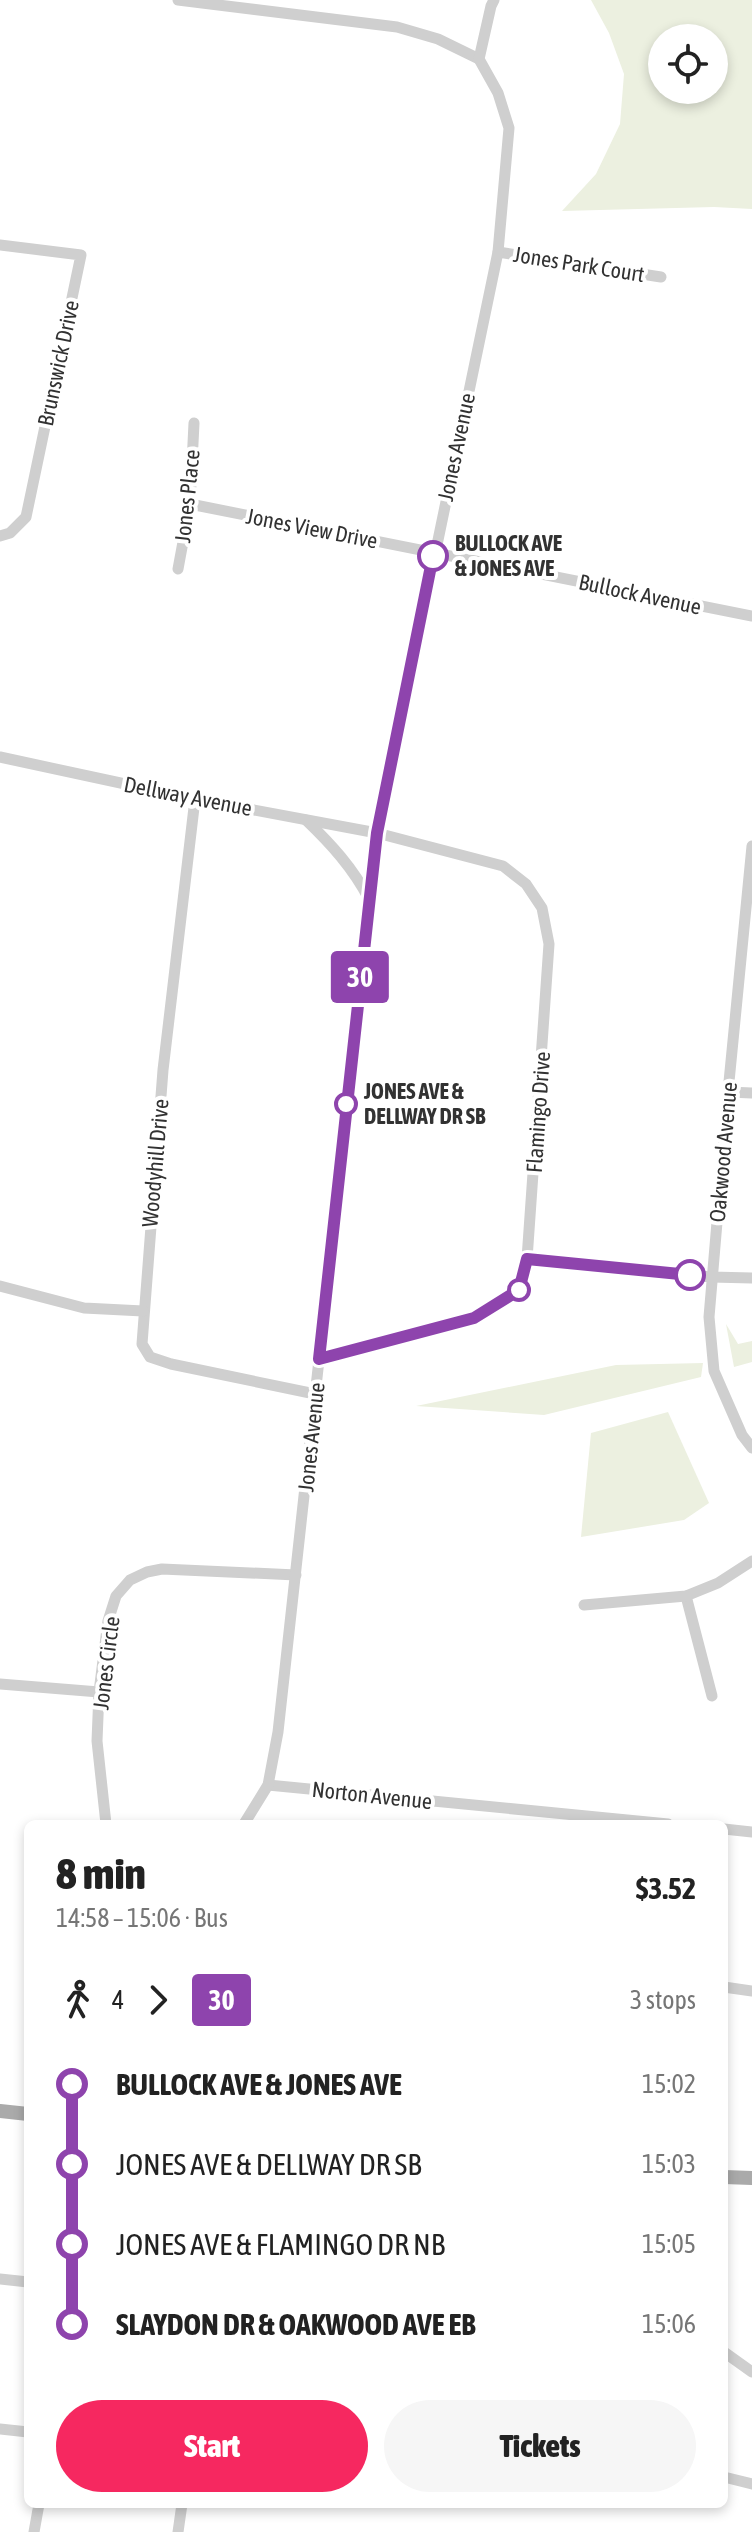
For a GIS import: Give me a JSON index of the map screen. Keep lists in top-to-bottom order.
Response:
{
  "streets": {
    "street": [
      "Jones Park Court",
      "Brunswick Drive",
      "Jones Avenue",
      "Jones Place",
      "Jones View Drive",
      "Bullock Avenue",
      "Dellway Avenue",
      "Flamingo Drive",
      "Oakwood Avenue",
      "Woodyhill Drive",
      "Jones Circle",
      "Norton Avenue"
    ]
  },
  "crossings": [
    ["Jones Park Court", "Jones Avenue"],
    ["Jones Avenue", "Jones View Drive"],
    ["Jones Avenue", "Bullock Avenue"],
    ["Jones Avenue", "Dellway Avenue"],
    ["Jones Avenue", "Flamingo Drive"],
    ["Jones Avenue", "Woodyhill Drive"],
    ["Jones Avenue", "Jones Circle"],
    ["Jones Avenue", "Norton Avenue"],
    ["Jones Place", "Jones View Drive"],
    ["Jones View Drive", "Bullock Avenue"],
    ["Dellway Avenue", "Flamingo Drive"],
    ["Dellway Avenue", "Woodyhill Drive"]
  ],
  "places": ["BULLOCK AVE & JONES AVE", "JONES AVE & DELLWAY DR SB"],
  "lines": ["bus line 30"],
  "page": {
    "on_map": "30",
    "heading": ["8 min", "14:58 – 15:06 · Bus", "$3.52"],
    "legs": ["4", "30", "3 stops"],
    "list": [
      {
        "name": "BULLOCK AVE & JONES AVE",
        "value": "15:02"
      },
      {
        "name": "JONES AVE & DELLWAY DR SB",
        "value": "15:03"
      },
      {
        "name": "JONES AVE & FLAMINGO DR NB",
        "value": "15:05"
      },
      {
        "name": "SLAYDON DR & OAKWOOD AVE EB",
        "value": "15:06"
      }
    ],
    "buttons": ["Start", "Tickets"]
  }
}
